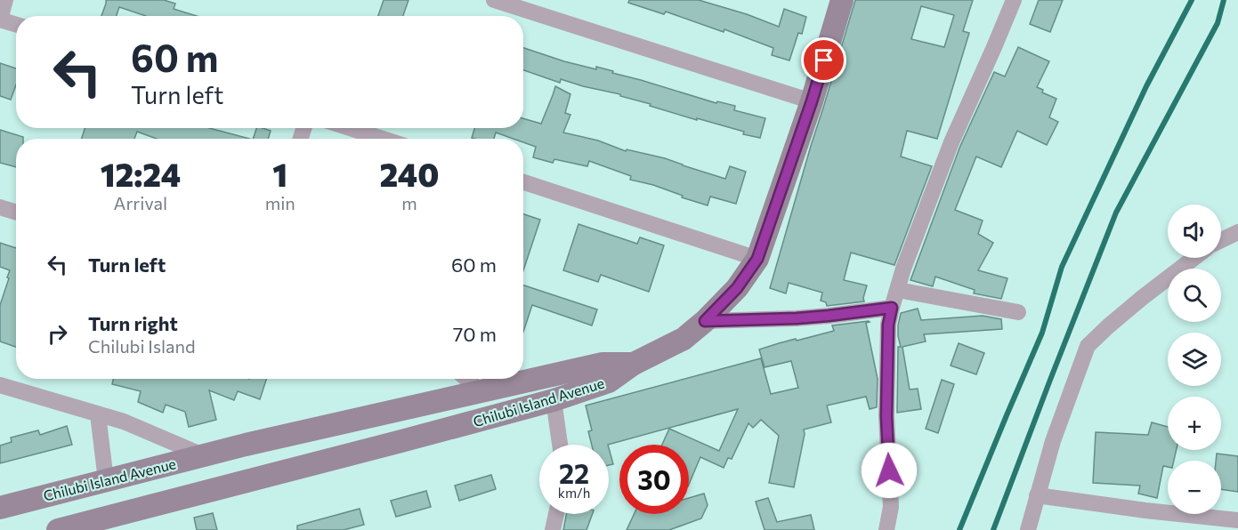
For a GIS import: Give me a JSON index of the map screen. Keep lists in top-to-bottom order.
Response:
{
  "streets": {
    "street": ["Chilubi Island Avenue"]
  },
  "page": {
    "turn": ["60 m", "Turn left"],
    "eta": [
      "12:24",
      "Arrival",
      "1",
      "min",
      "240",
      "m"
    ],
    "map_buttons": ["+", "−"],
    "list": [
      {
        "name": "Turn left",
        "value": "60 m"
      },
      {
        "name": "Turn right",
        "note": "Chilubi Island",
        "value": "70 m"
      }
    ],
    "speed": "22 km/h",
    "limit": "30"
  }
}
